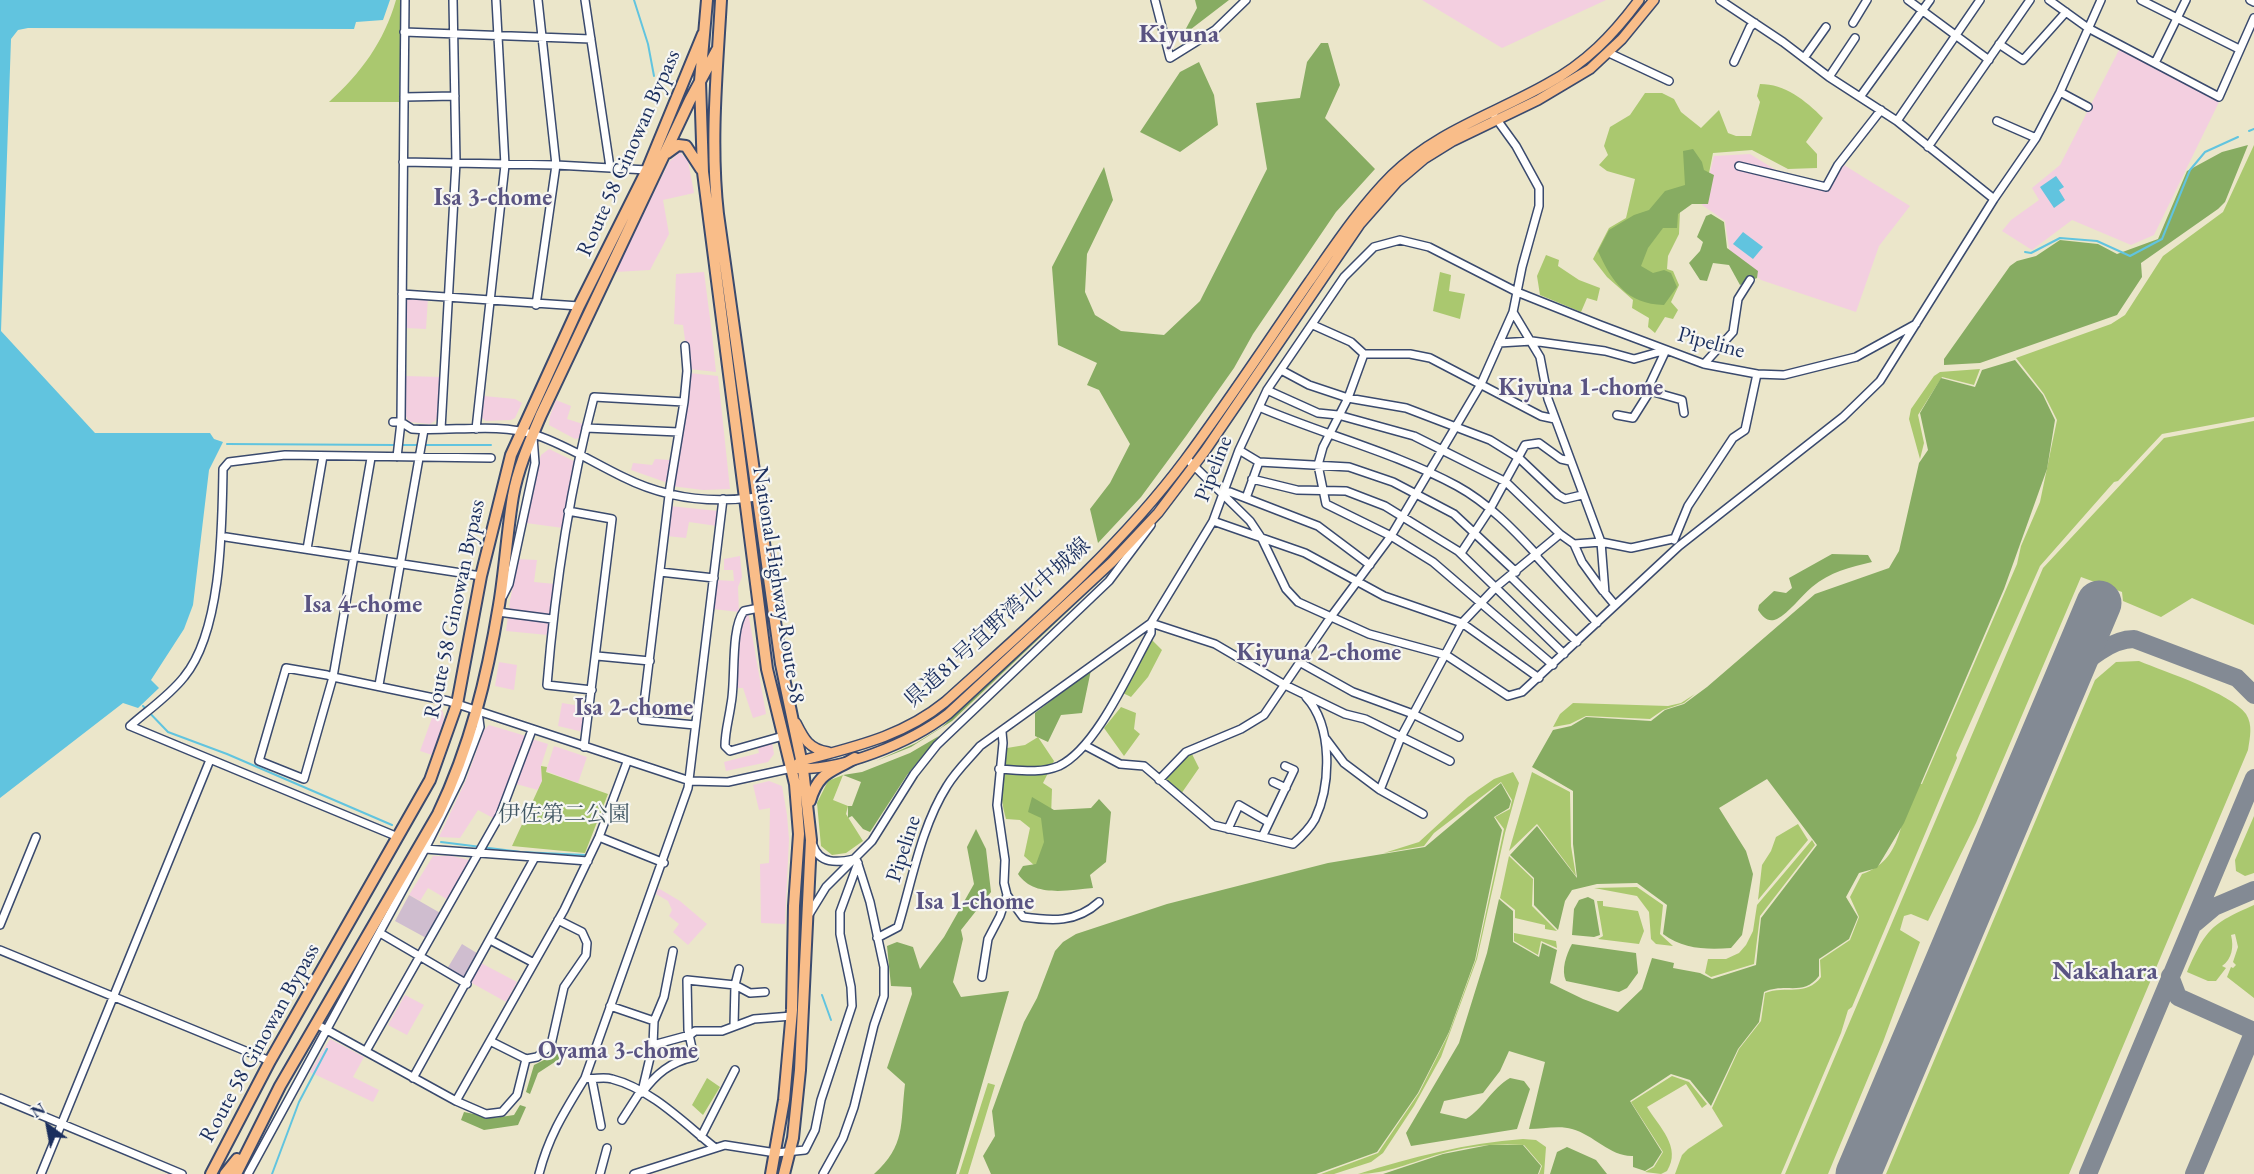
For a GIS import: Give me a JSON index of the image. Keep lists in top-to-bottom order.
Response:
{
  "streets": {
    "highway": ["Route 58 Ginowan Bypass", "National Highway Route 58"],
    "main road": ["県道81号宜野湾北中城線"],
    "street": ["Pipeline"]
  },
  "crossings": [
    ["Route 58 Ginowan Bypass", "National Highway Route 58"],
    ["National Highway Route 58", "県道81号宜野湾北中城線"]
  ],
  "districts": [
    "Kiyuna",
    "Isa 3-chome",
    "Kiyuna 1-chome",
    "Isa 4-chome",
    "Kiyuna 2-chome",
    "Isa 2-chome",
    "Isa 1-chome",
    "Nakahara",
    "Oyama 3-chome"
  ],
  "parks": ["伊佐第二公園"],
  "north": "top left"
}
